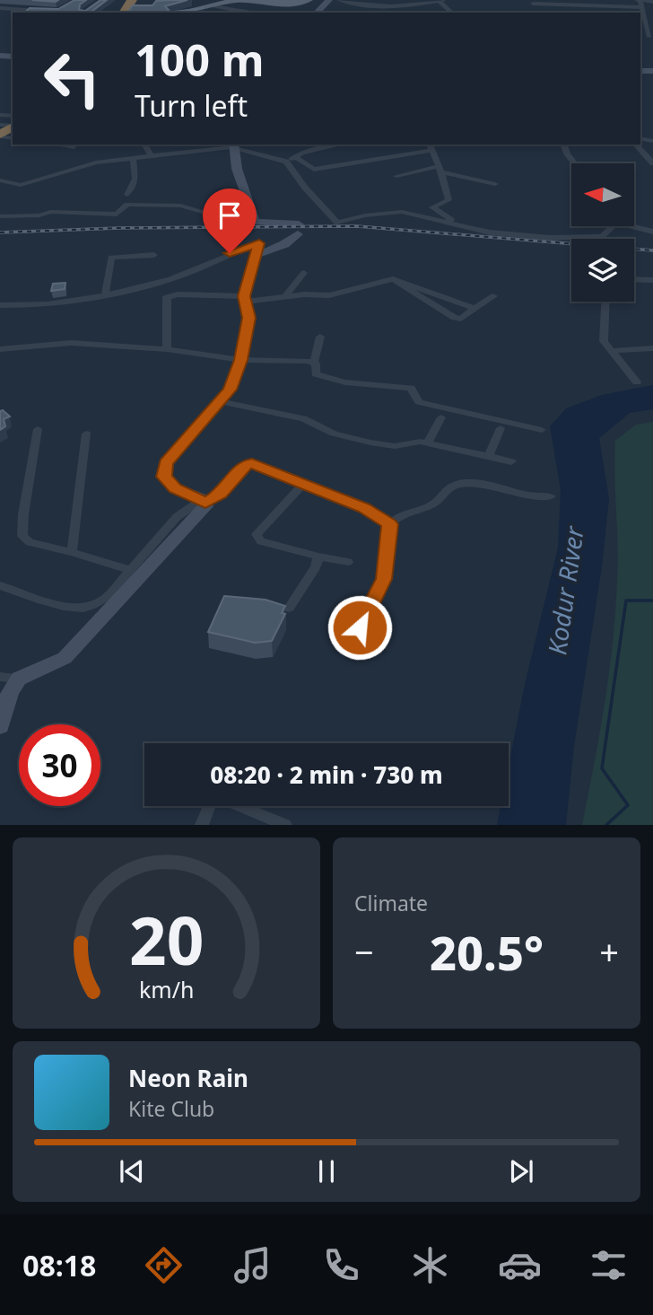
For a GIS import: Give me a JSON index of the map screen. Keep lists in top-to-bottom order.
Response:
{
  "water": ["Kodur River"],
  "north": "left",
  "page": {
    "turn": ["100 m", "Turn left"],
    "limit": "30",
    "trip": "08:20 · 2 min · 730 m",
    "tile": "Climate",
    "heat": ["−", "20.5°", "+"],
    "song": ["Neon Rain", "Kite Club"],
    "tabs": "08:18",
    "gauge": ["20", "km/h"]
  }
}
